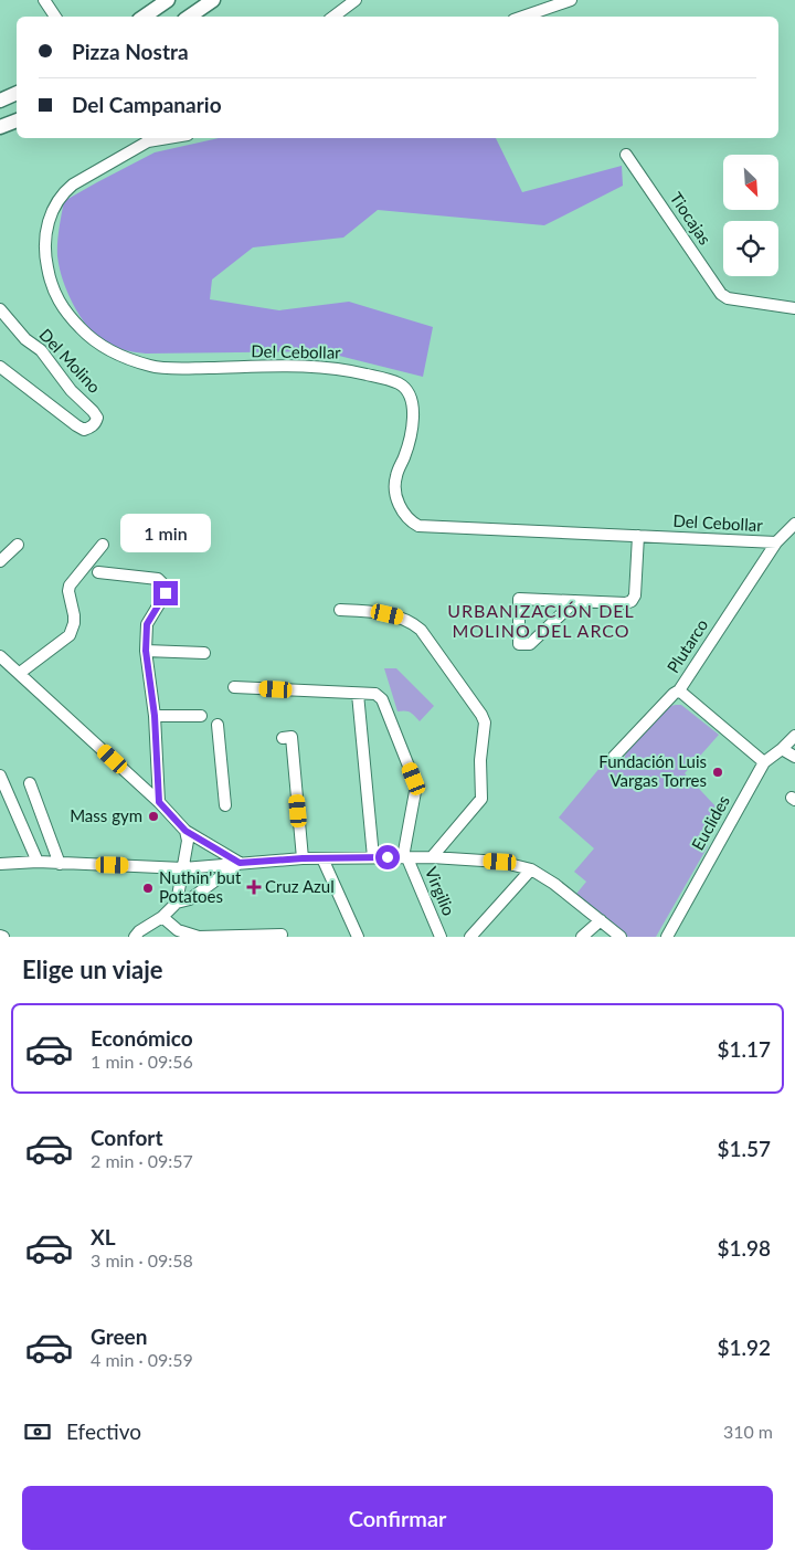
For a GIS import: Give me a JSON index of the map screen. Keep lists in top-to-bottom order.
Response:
{
  "streets": {
    "street": [
      "Tiocajas",
      "Del Cebollar",
      "Del Molino",
      "Plutarco",
      "Euclides",
      "Virgilio"
    ]
  },
  "crossings": [
    ["Del Cebollar", "Plutarco"]
  ],
  "districts": ["URBANIZACIÓN DEL MOLINO DEL ARCO"],
  "places": {
    "other": ["Fundación Luis Vargas Torres", "Mass gym", "Nuthin' but Potatoes"],
    "health": ["Cruz Azul"]
  },
  "north": "bottom right",
  "page": {
    "banner": ["Pizza Nostra", "Del Campanario"],
    "bubble": "1 min",
    "heading": "Elige un viaje",
    "list": [
      {
        "name": "Económico",
        "note": "1 min · 09:56",
        "value": "$1.17"
      },
      {
        "name": "Confort",
        "note": "2 min · 09:57",
        "value": "$1.57"
      },
      {
        "name": "XL",
        "note": "3 min · 09:58",
        "value": "$1.98"
      },
      {
        "name": "Green",
        "note": "4 min · 09:59",
        "value": "$1.92"
      }
    ],
    "pay": ["Efectivo", "310 m"],
    "buttons": "Confirmar"
  }
}
